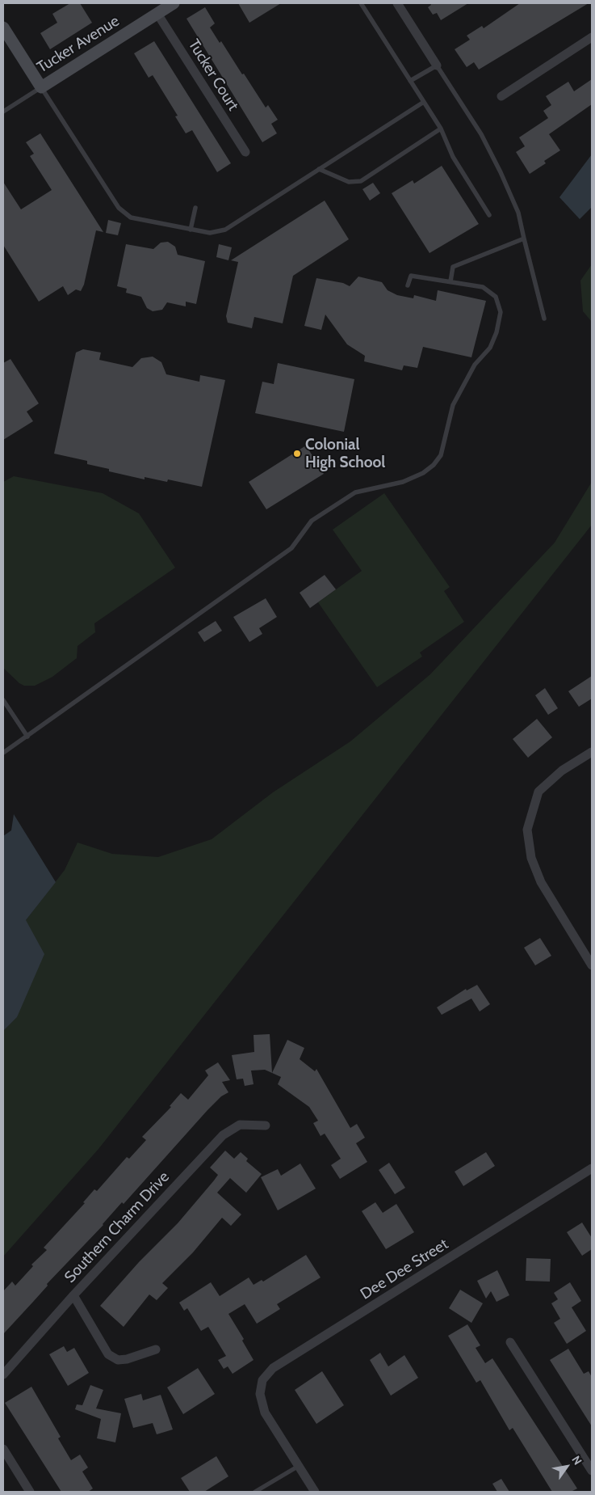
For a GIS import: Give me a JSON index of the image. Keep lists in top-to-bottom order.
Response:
{
  "streets": {
    "street": [
      "Tucker Avenue",
      "Tucker Court",
      "Southern Charm Drive",
      "Dee Dee Street"
    ]
  },
  "crossings": [
    ["Tucker Avenue", "Tucker Court"]
  ],
  "places": ["Colonial High School"],
  "north": "top right"
}
